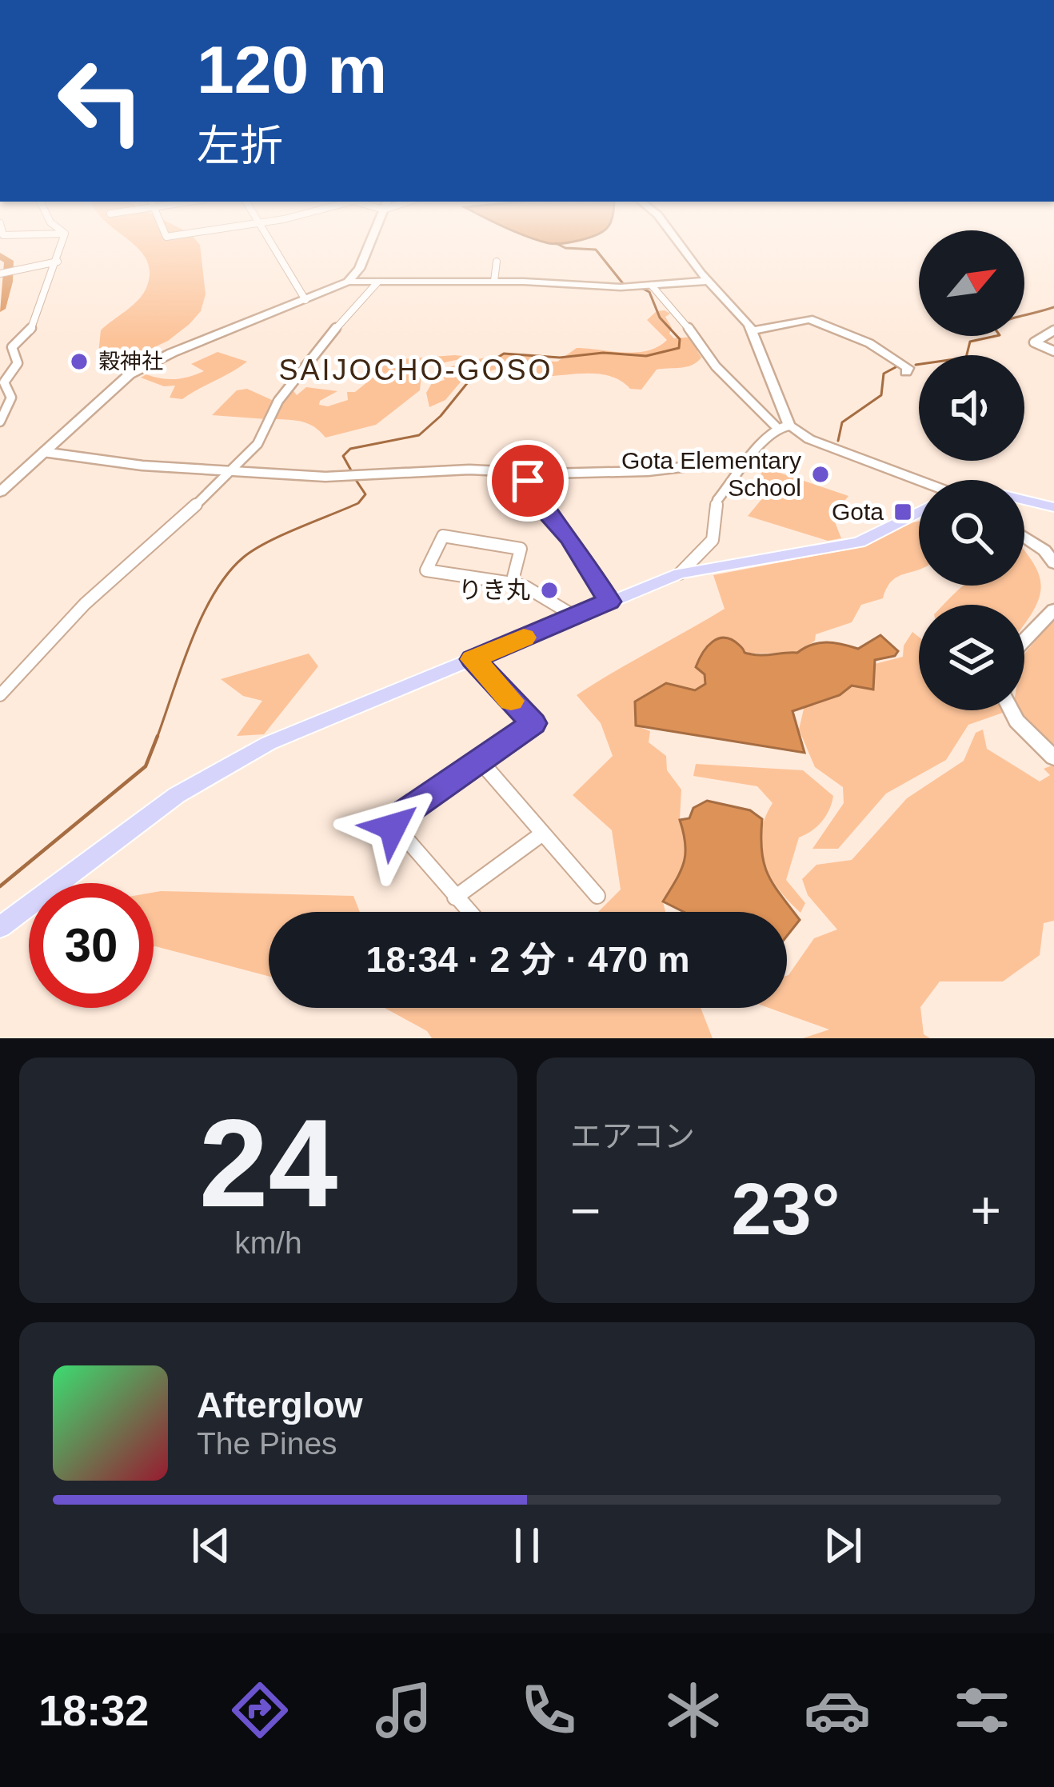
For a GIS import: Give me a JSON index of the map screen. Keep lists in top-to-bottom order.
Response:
{
  "districts": ["SAIJOCHO-GOSO"],
  "places": {
    "other": ["穀神社", "Gota Elementary School", "りき丸"],
    "transit": ["Gota"]
  },
  "north": "top right",
  "page": {
    "turn": ["120 m", "左折"],
    "limit": "30",
    "trip": "18:34 · 2 分 · 470 m",
    "tile": [
      ["24", "km/h"],
      "エアコン"
    ],
    "heat": ["−", "23°", "+"],
    "song": ["Afterglow", "The Pines"],
    "tabs": "18:32"
  }
}
